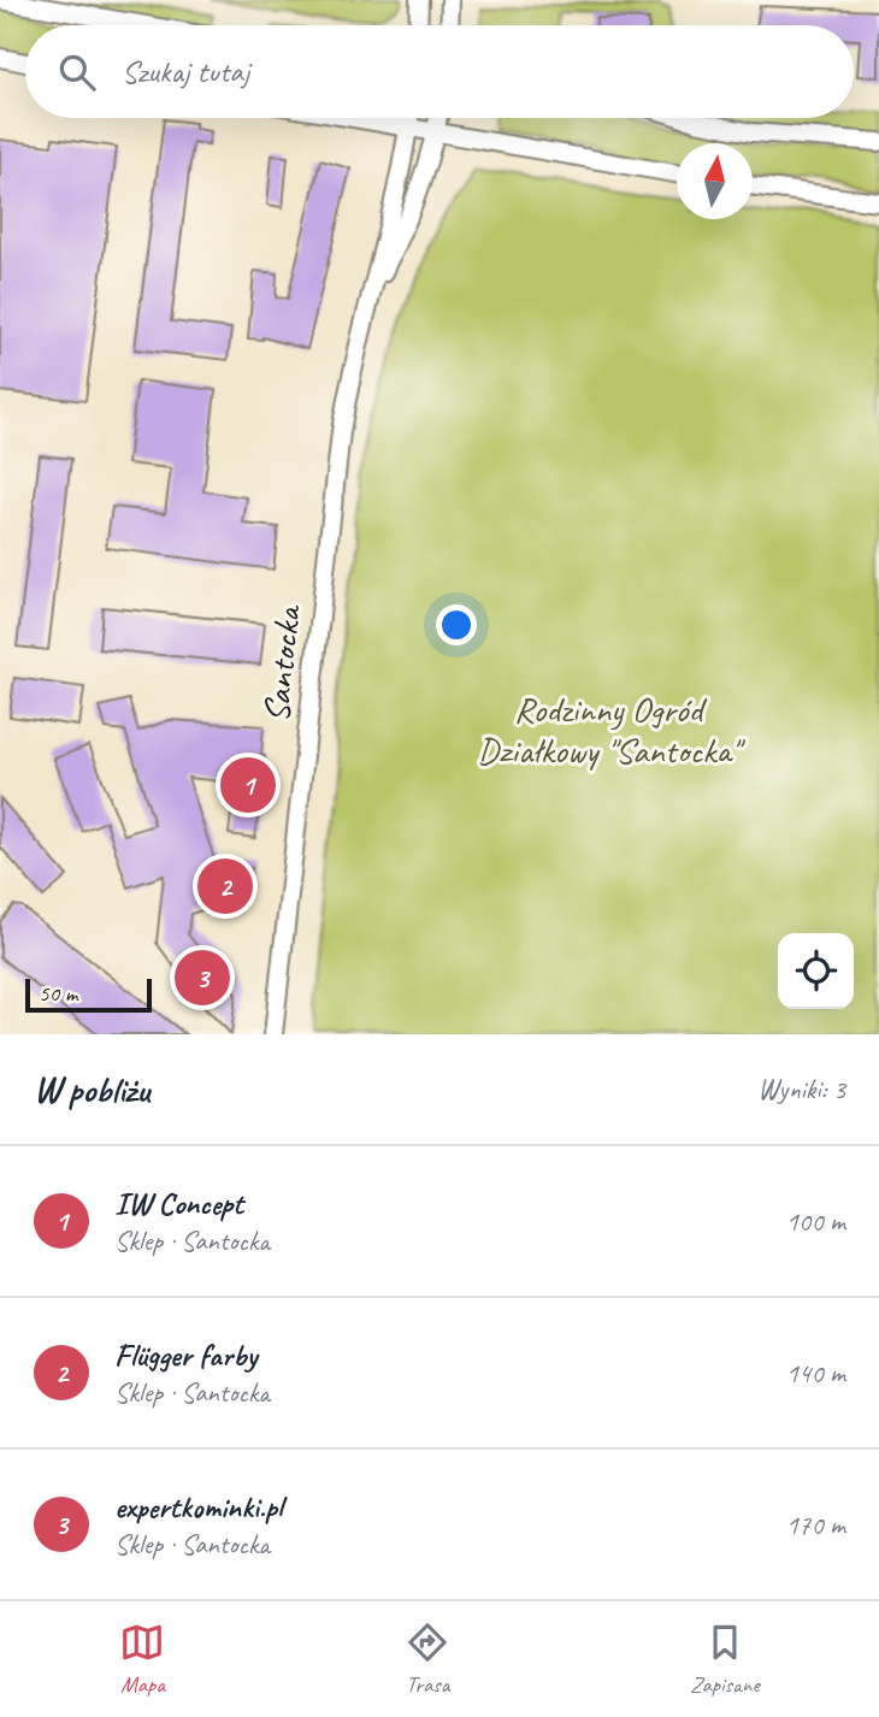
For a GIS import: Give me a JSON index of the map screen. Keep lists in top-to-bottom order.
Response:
{
  "streets": {
    "street": ["Santocka"]
  },
  "parks": ["Rodzinny Ogród Działkowy \"Santocka\""],
  "scale_bar": "50 m",
  "north": "top",
  "page": {
    "search": "Szukaj tutaj",
    "pins": ["1", "2", "3"],
    "scale": "50 m",
    "heading": ["W pobliżu", "Wyniki: 3"],
    "list": [
      {
        "mark": "1",
        "name": "IW Concept",
        "note": "Sklep · Santocka",
        "value": "100 m"
      },
      {
        "mark": "2",
        "name": "Flügger farby",
        "note": "Sklep · Santocka",
        "value": "140 m"
      },
      {
        "mark": "3",
        "name": "expertkominki.pl",
        "note": "Sklep · Santocka",
        "value": "170 m"
      }
    ],
    "nav": ["Mapa", "Trasa", "Zapisane"]
  }
}
